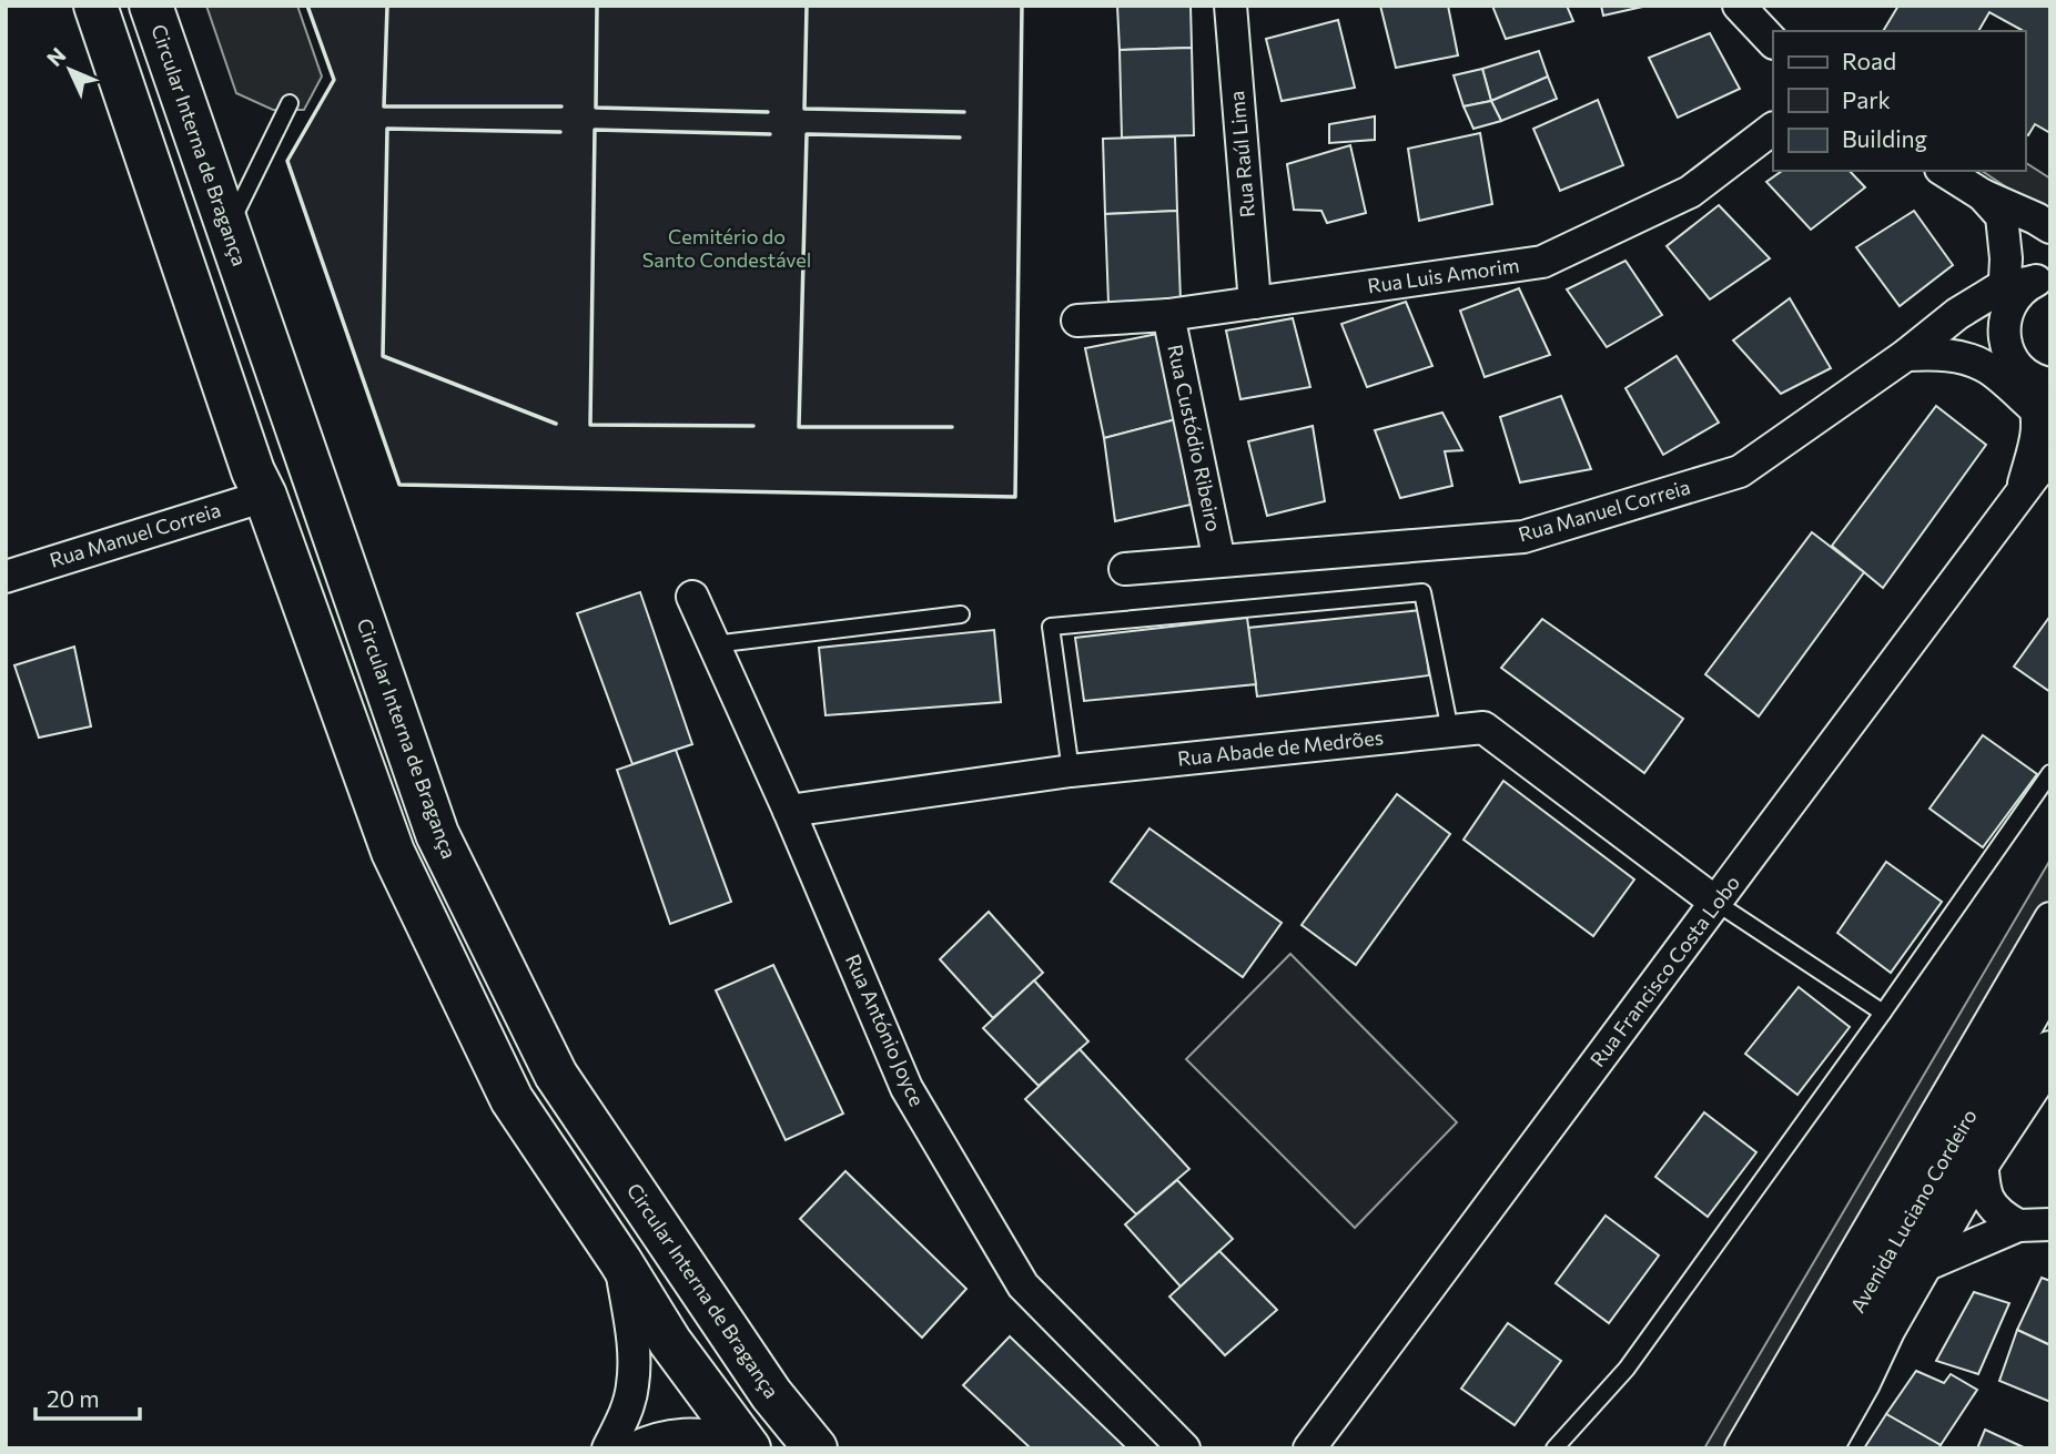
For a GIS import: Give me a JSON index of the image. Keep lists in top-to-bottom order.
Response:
{
  "streets": {
    "main road": ["Circular Interna de Bragança", "Avenida Luciano Cordeiro"],
    "street": [
      "Rua Raúl Lima",
      "Rua Luis Amorim",
      "Rua Custódio Ribeiro",
      "Rua Manuel Correia",
      "Rua Abade de Medrões",
      "Rua Francisco Costa Lobo",
      "Rua António Joyce"
    ]
  },
  "crossings": [
    ["Rua Raúl Lima", "Rua Luis Amorim"],
    ["Rua Luis Amorim", "Rua Custódio Ribeiro"],
    ["Rua Custódio Ribeiro", "Rua Manuel Correia"],
    ["Rua Abade de Medrões", "Rua Francisco Costa Lobo"],
    ["Rua Abade de Medrões", "Rua António Joyce"]
  ],
  "parks": ["Cemitério do Santo Condestável"],
  "legend": ["Road", "Park", "Building"],
  "scale_bar": "20 m",
  "north": "top left"
}
